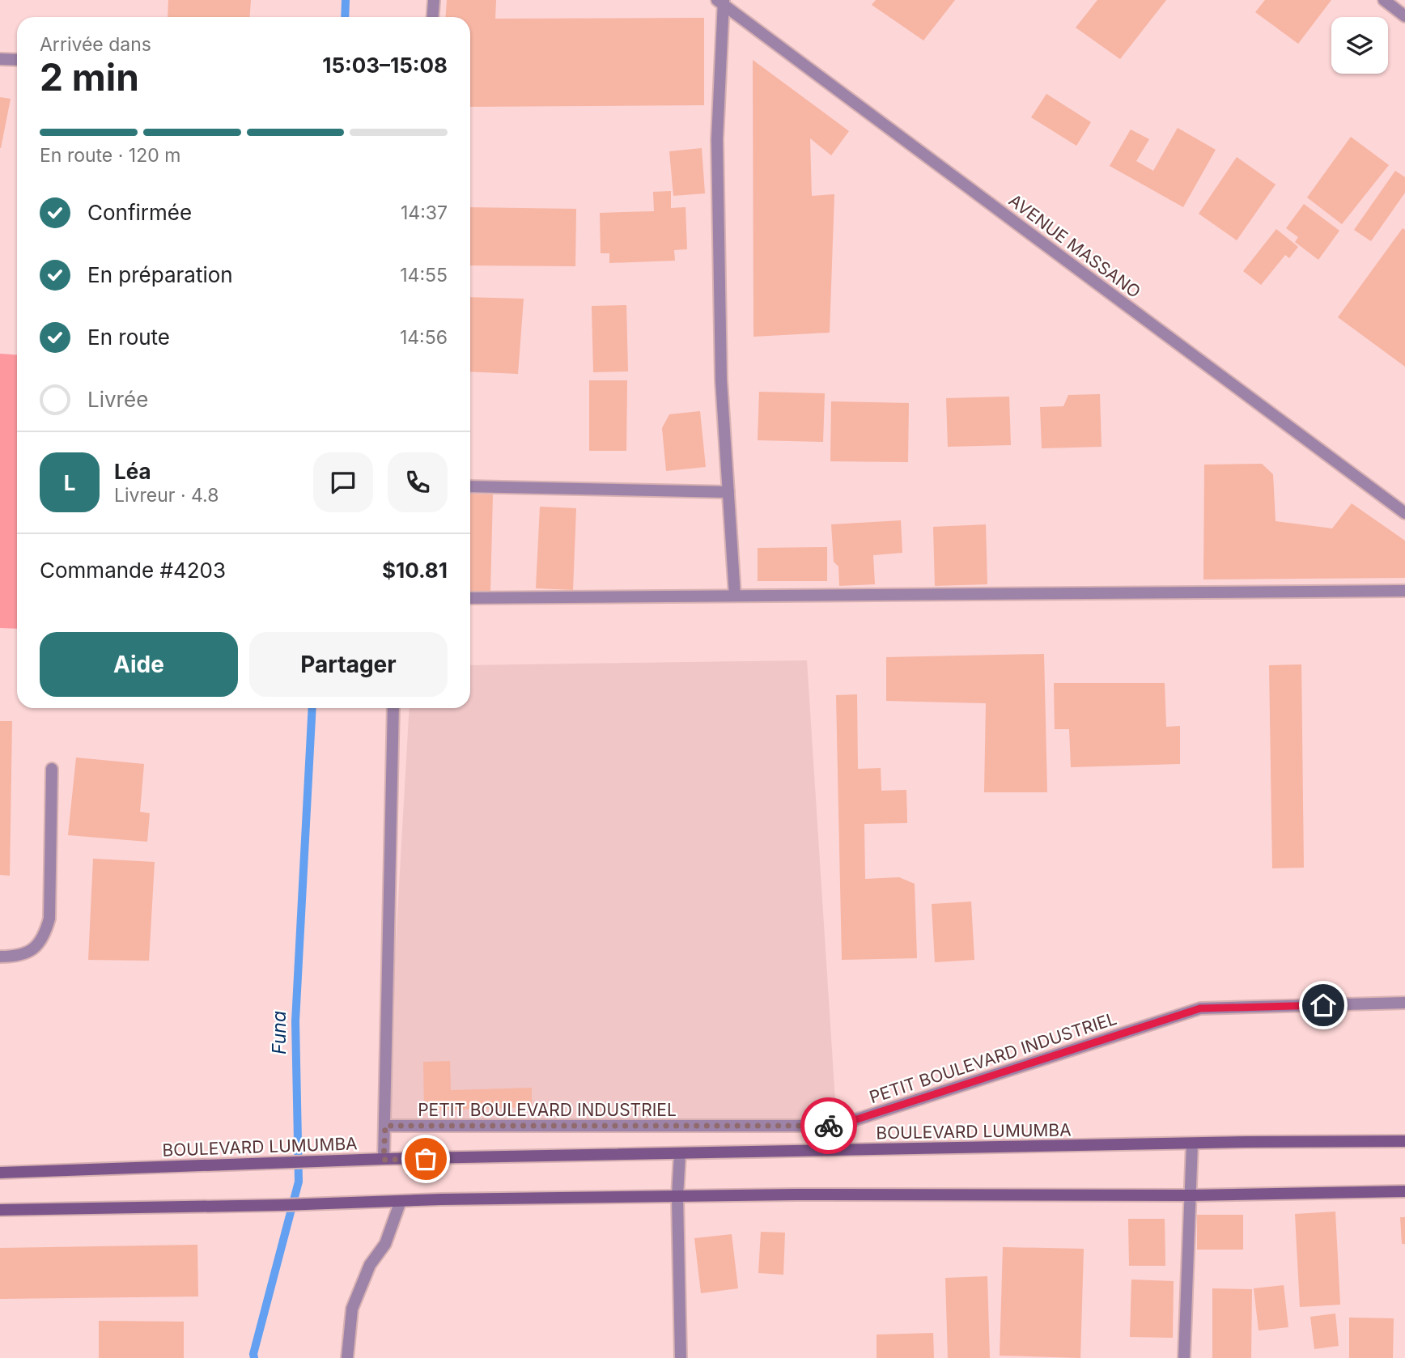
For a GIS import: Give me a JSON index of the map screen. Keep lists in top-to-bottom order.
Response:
{
  "streets": {
    "main road": ["BOULEVARD LUMUMBA"],
    "street": ["AVENUE MASSANO", "PETIT BOULEVARD INDUSTRIEL"]
  },
  "water": ["Funa"],
  "page": {
    "heading": ["2 min", "Arrivée dans", "15:03–15:08"],
    "panel": [
      "Léa",
      "Livreur · 4.8",
      "Commande #4203",
      "$10.81"
    ],
    "bar": "En route · 120 m",
    "list": [
      ["Confirmée", "14:37"],
      ["En préparation", "14:55"],
      ["En route", "14:56"],
      "Livrée"
    ],
    "round": "L",
    "buttons": ["Aide", "Partager"]
  }
}
